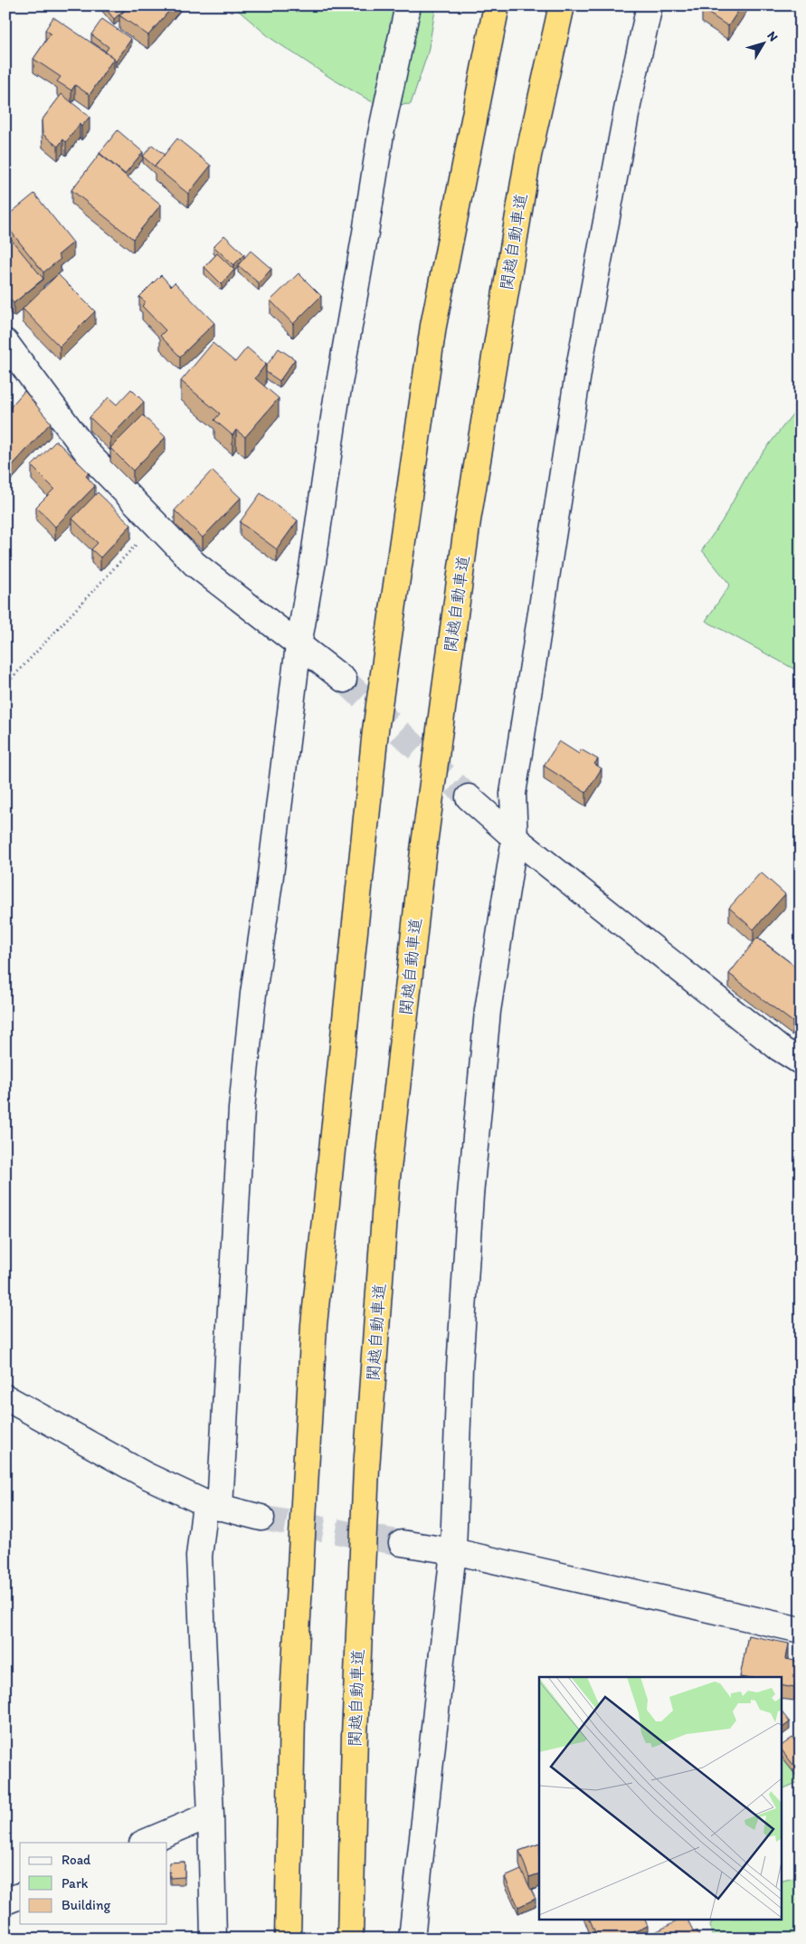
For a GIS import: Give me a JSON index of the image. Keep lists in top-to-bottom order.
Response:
{
  "streets": {
    "highway": ["関越自動車道"]
  },
  "legend": ["Road", "Park", "Building"],
  "north": "top right"
}
